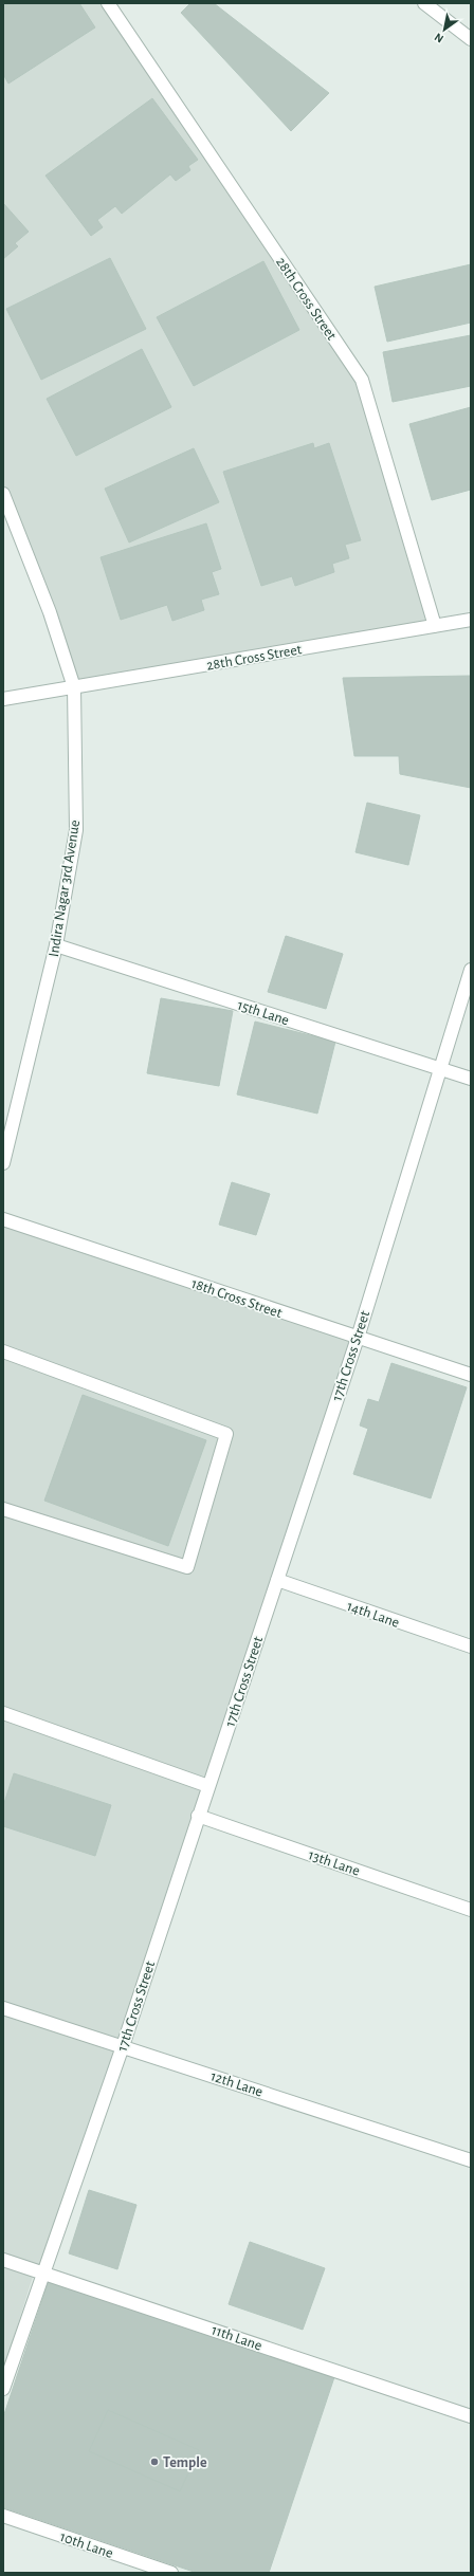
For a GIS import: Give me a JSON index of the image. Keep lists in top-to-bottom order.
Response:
{
  "streets": {
    "street": [
      "28th Cross Street",
      "Indira Nagar 3rd Avenue",
      "15th Lane",
      "18th Cross Street",
      "17th Cross Street",
      "14th Lane",
      "13th Lane",
      "12th Lane",
      "11th Lane",
      "10th Lane"
    ]
  },
  "crossings": [
    ["28th Cross Street", "Indira Nagar 3rd Avenue"],
    ["Indira Nagar 3rd Avenue", "15th Lane"],
    ["15th Lane", "17th Cross Street"],
    ["18th Cross Street", "17th Cross Street"],
    ["17th Cross Street", "14th Lane"],
    ["17th Cross Street", "13th Lane"],
    ["17th Cross Street", "12th Lane"],
    ["17th Cross Street", "11th Lane"]
  ],
  "places": ["Temple"],
  "north": "bottom left"
}
